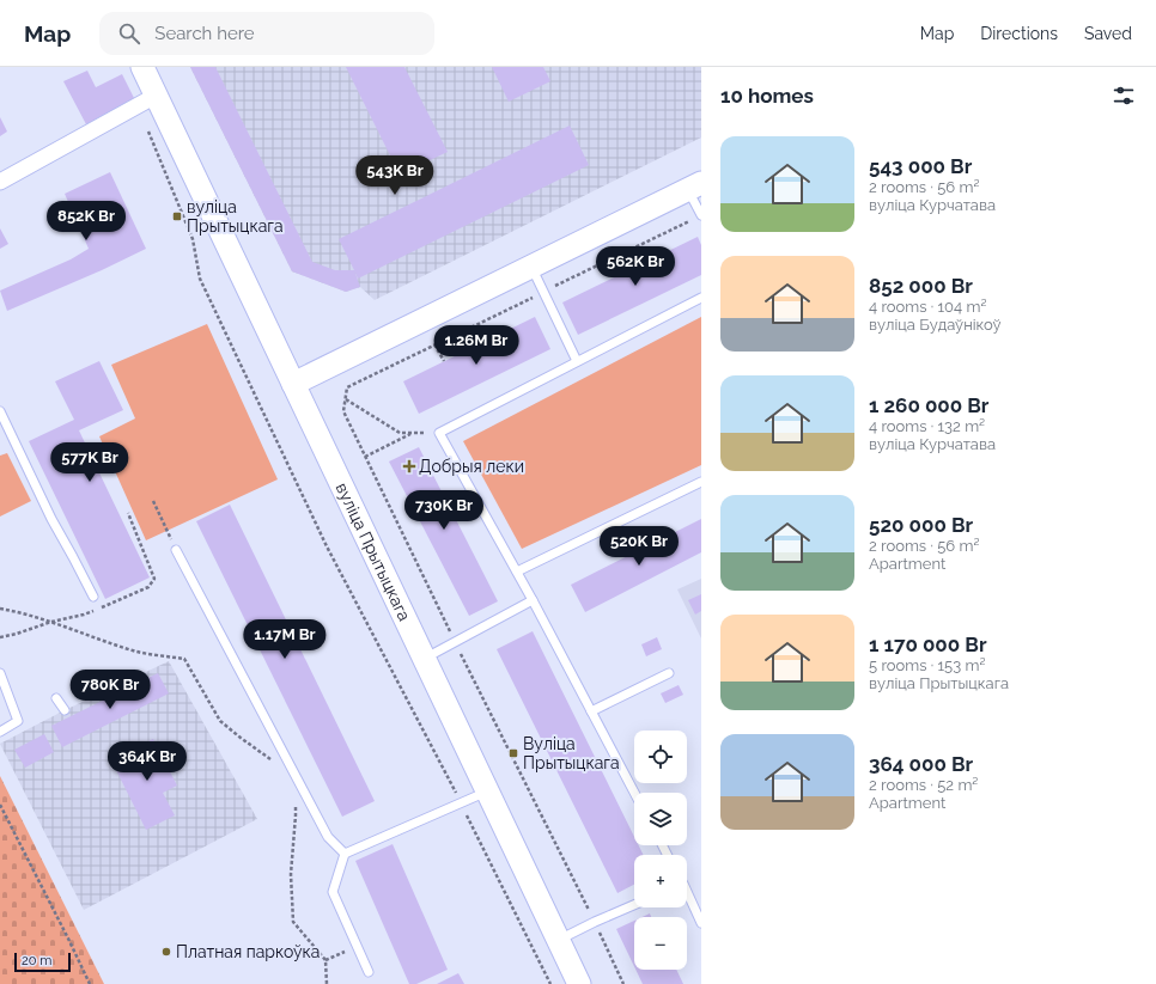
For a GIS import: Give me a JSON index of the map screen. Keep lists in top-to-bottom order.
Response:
{
  "streets": {
    "main road": ["вуліца Прытыцкага"]
  },
  "places": {
    "transit": ["вуліца Прытыцкага", "Вуліца Прытыцкага"],
    "health": ["Добрыя леки"],
    "other": ["Платная паркоўка"]
  },
  "scale_bar": "20 m",
  "page": {
    "header": "Map",
    "search": "Search here",
    "nav": ["Map", "Directions", "Saved"],
    "heading": "10 homes",
    "list": [
      {
        "name": "543 000 Br",
        "note": "2 rooms · 56 m² · вуліца Курчатава"
      },
      {
        "name": "852 000 Br",
        "note": "4 rooms · 104 m² · вуліца Будаўнікоў"
      },
      {
        "name": "1 260 000 Br",
        "note": "4 rooms · 132 m² · вуліца Курчатава"
      },
      {
        "name": "520 000 Br",
        "note": "2 rooms · 56 m² · Apartment"
      },
      {
        "name": "1 170 000 Br",
        "note": "5 rooms · 153 m² · вуліца Прытыцкага"
      },
      {
        "name": "364 000 Br",
        "note": "2 rooms · 52 m² · Apartment"
      }
    ],
    "price": [
      "543K Br",
      "852K Br",
      "562K Br",
      "1.26M Br",
      "577K Br",
      "730K Br",
      "520K Br",
      "1.17M Br",
      "780K Br",
      "364K Br"
    ],
    "map_buttons": ["+", "−"],
    "scale": "20 m"
  }
}
